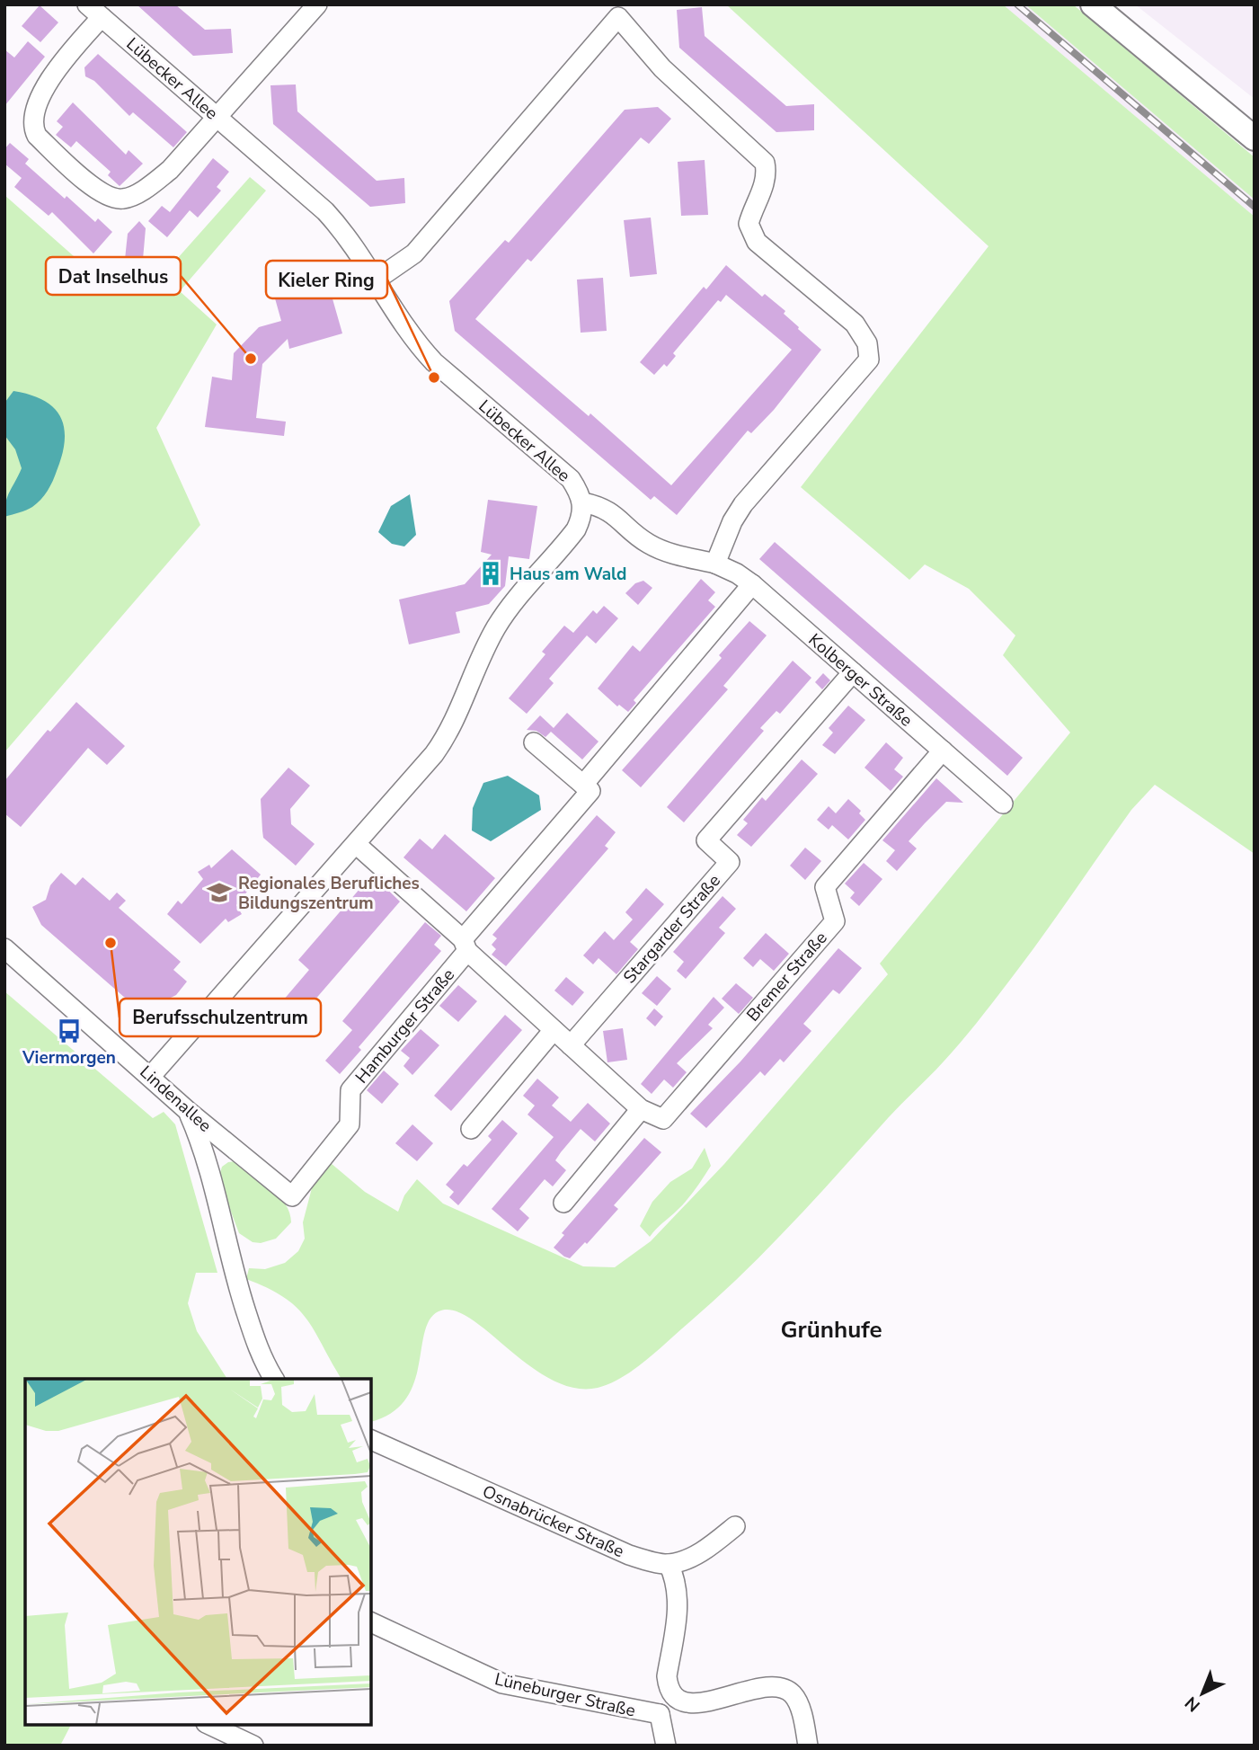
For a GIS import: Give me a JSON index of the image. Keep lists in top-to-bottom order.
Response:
{
  "streets": {
    "street": [
      "Lübecker Allee",
      "Kolberger Straße",
      "Stargarder Straße",
      "Bremer Straße",
      "Hamburger Straße",
      "Lindenallee",
      "Osnabrücker Straße",
      "Lüneburger Straße"
    ]
  },
  "crossings": [
    ["Lübecker Allee", "Kolberger Straße"],
    ["Kolberger Straße", "Stargarder Straße"],
    ["Kolberger Straße", "Bremer Straße"],
    ["Kolberger Straße", "Hamburger Straße"],
    ["Hamburger Straße", "Lindenallee"]
  ],
  "districts": ["Grünhufe"],
  "places": {
    "other": ["Dat Inselhus", "Kieler Ring", "Berufsschulzentrum"],
    "building": ["Haus am Wald"],
    "school or university": ["Regionales Berufliches Bildungszentrum"],
    "bus stop": ["Viermorgen"]
  },
  "north": "bottom left"
}
